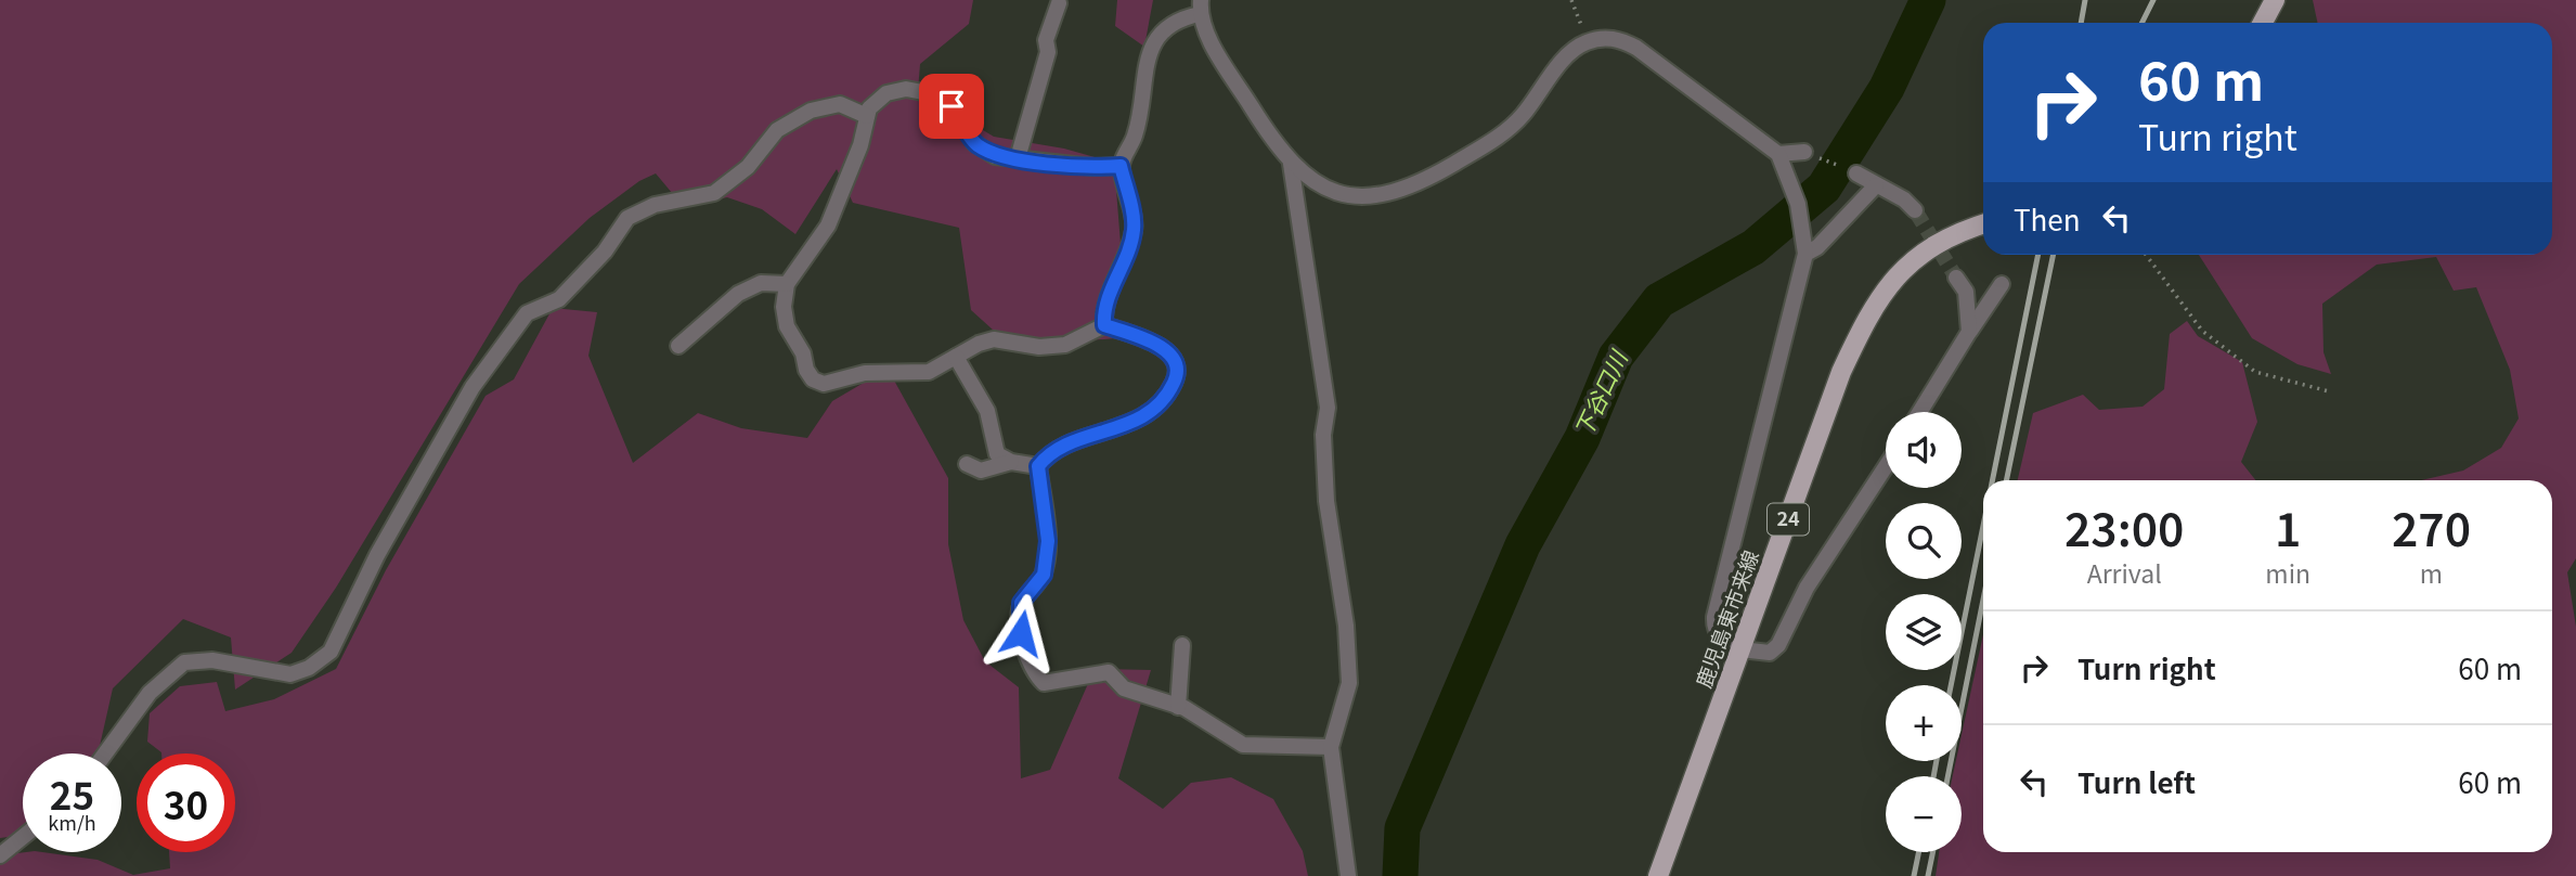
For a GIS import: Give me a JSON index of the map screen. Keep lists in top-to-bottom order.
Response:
{
  "streets": {
    "main road": ["24", "鹿児島東市来線"]
  },
  "water": ["下谷口川"],
  "page": {
    "turn": ["60 m", "Turn right"],
    "then": "Then",
    "map_buttons": ["+", "−"],
    "eta": [
      "23:00",
      "Arrival",
      "1",
      "min",
      "270",
      "m"
    ],
    "list": [
      {
        "name": "Turn right",
        "value": "60 m"
      },
      {
        "name": "Turn left",
        "value": "60 m"
      }
    ],
    "speed": "25 km/h",
    "limit": "30"
  }
}
